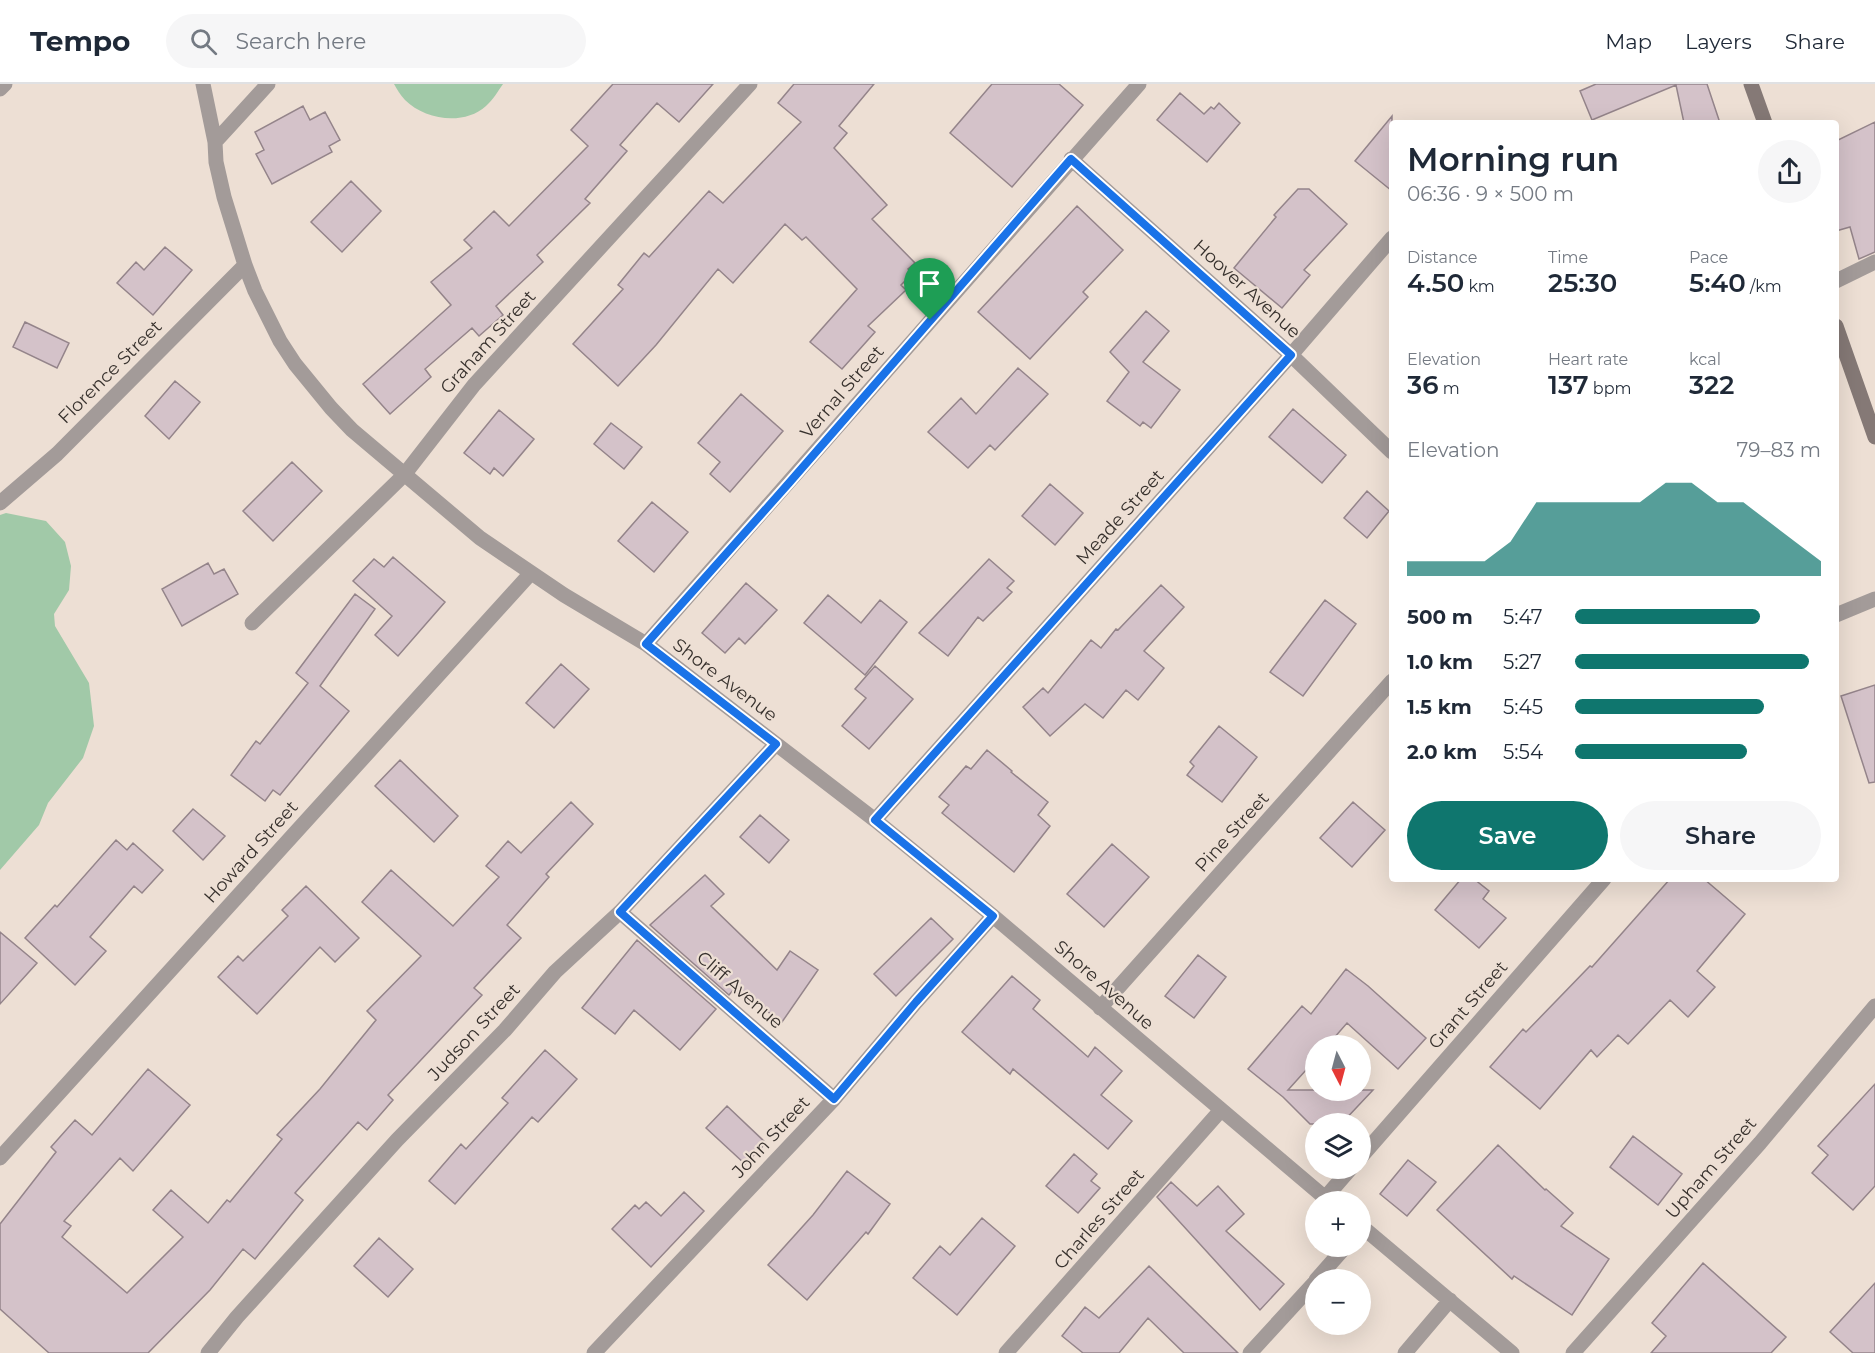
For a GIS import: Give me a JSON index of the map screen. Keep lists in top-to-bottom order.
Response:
{
  "streets": {
    "street": [
      "Hoover Avenue",
      "Graham Street",
      "Florence Street",
      "Vernal Street",
      "Meade Street",
      "Shore Avenue",
      "Pine Street",
      "Howard Street",
      "Cliff Avenue",
      "Grant Street",
      "Judson Street",
      "John Street",
      "Upham Street",
      "Charles Street"
    ]
  },
  "crossings": [
    ["Hoover Avenue", "Vernal Street"],
    ["Hoover Avenue", "Meade Street"],
    ["Graham Street", "Shore Avenue"],
    ["Florence Street", "Shore Avenue"],
    ["Vernal Street", "Shore Avenue"],
    ["Meade Street", "Shore Avenue"],
    ["Shore Avenue", "Pine Street"],
    ["Shore Avenue", "Howard Street"],
    ["Shore Avenue", "Judson Street"],
    ["Shore Avenue", "John Street"],
    ["Shore Avenue", "Charles Street"],
    ["Cliff Avenue", "Judson Street"],
    ["Cliff Avenue", "John Street"]
  ],
  "north": "bottom",
  "page": {
    "header": "Tempo",
    "search": "Search here",
    "nav": ["Map", "Layers", "Share"],
    "heading": ["Morning run", "06:36 · 9 × 500 m"],
    "stats": [
      ["Distance", "4.50 km"],
      ["Time", "25:30"],
      ["Pace", "5:40 /km"],
      ["Elevation", "36 m"],
      ["Heart rate", "137 bpm"],
      ["kcal", "322"]
    ],
    "chart": ["Elevation", "79–83 m"],
    "list": [
      {
        "name": "500 m",
        "note": "5:47"
      },
      {
        "name": "1.0 km",
        "note": "5:27"
      },
      {
        "name": "1.5 km",
        "note": "5:45"
      },
      {
        "name": "2.0 km",
        "note": "5:54"
      }
    ],
    "buttons": ["Save", "Share"],
    "map_buttons": ["+", "−"]
  }
}
